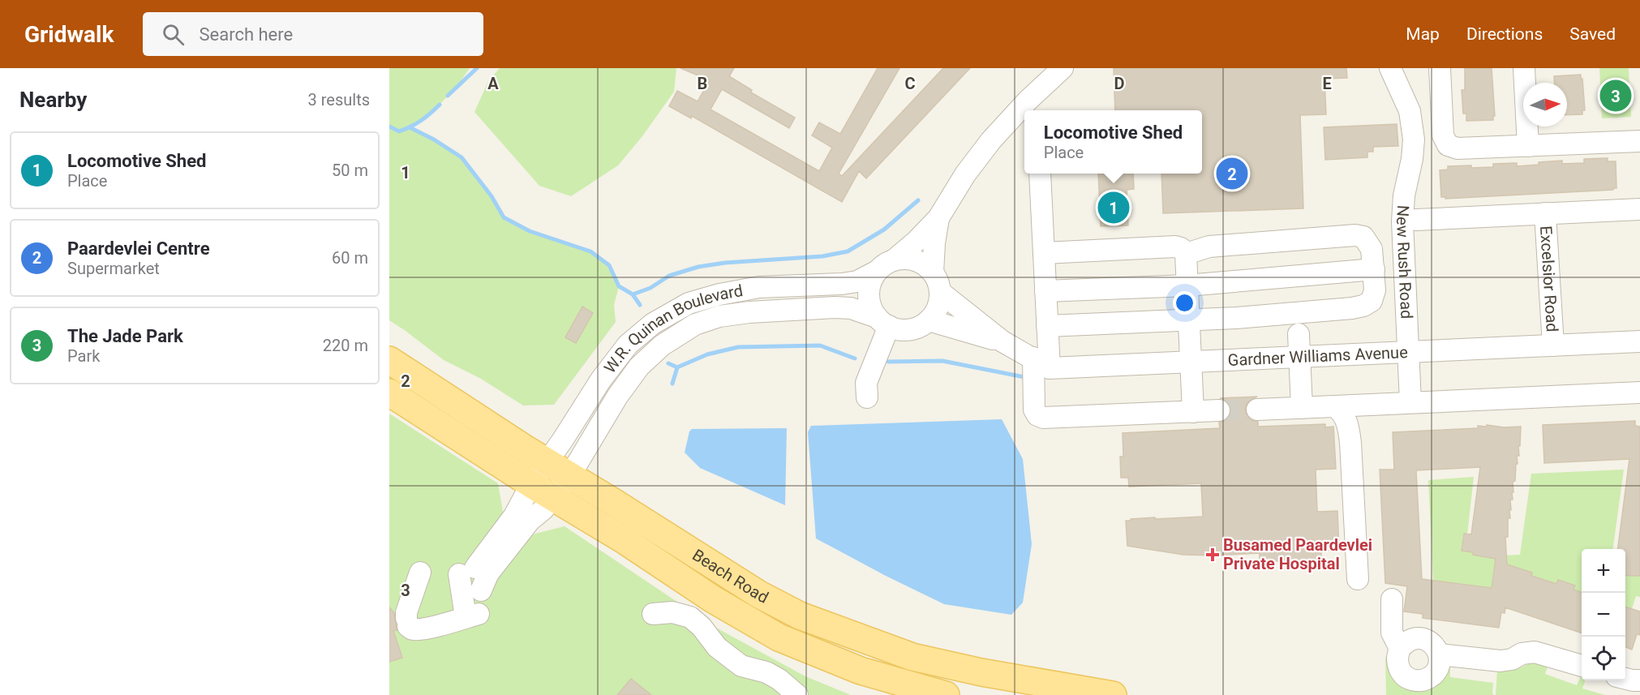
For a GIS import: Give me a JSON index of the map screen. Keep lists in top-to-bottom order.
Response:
{
  "streets": {
    "main road": ["Beach Road"],
    "street": [
      "New Rush Road",
      "Excelsior Road",
      "W.R. Quinan Boulevard",
      "Gardner Williams Avenue"
    ]
  },
  "crossings": [
    ["New Rush Road", "Gardner Williams Avenue"],
    ["Excelsior Road", "Gardner Williams Avenue"],
    ["W.R. Quinan Boulevard", "Beach Road"]
  ],
  "places": {
    "health": ["Busamed Paardevlei Private Hospital"]
  },
  "north": "right",
  "page": {
    "header": "Gridwalk",
    "search": "Search here",
    "nav": ["Map", "Directions", "Saved"],
    "heading": ["Nearby", "3 results"],
    "pins": ["3", "2", "1"],
    "popup": ["Locomotive Shed", "Place"],
    "list": [
      {
        "mark": "1",
        "name": "Locomotive Shed",
        "note": "Place",
        "value": "50 m"
      },
      {
        "mark": "2",
        "name": "Paardevlei Centre",
        "note": "Supermarket",
        "value": "60 m"
      },
      {
        "mark": "3",
        "name": "The Jade Park",
        "note": "Park",
        "value": "220 m"
      }
    ],
    "map_buttons": ["+", "−"]
  },
  "grid": {
    "columns": [
      "A",
      "B",
      "C",
      "D",
      "E"
    ],
    "rows": ["1", "2", "3"]
  }
}
